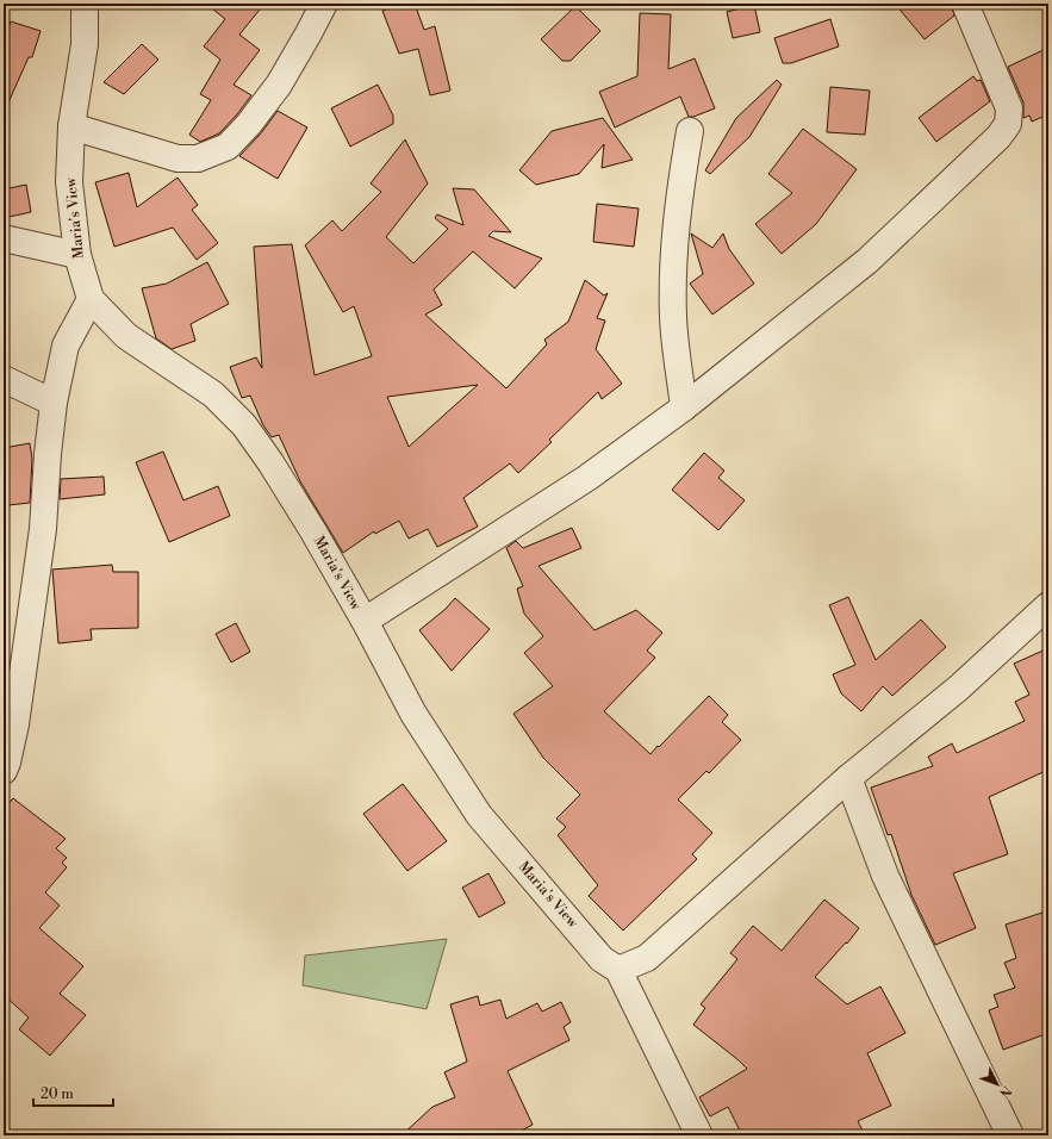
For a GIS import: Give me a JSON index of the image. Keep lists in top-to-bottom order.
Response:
{
  "streets": {
    "street": ["Maria's View"]
  },
  "scale_bar": "20 m",
  "north": "bottom right"
}
